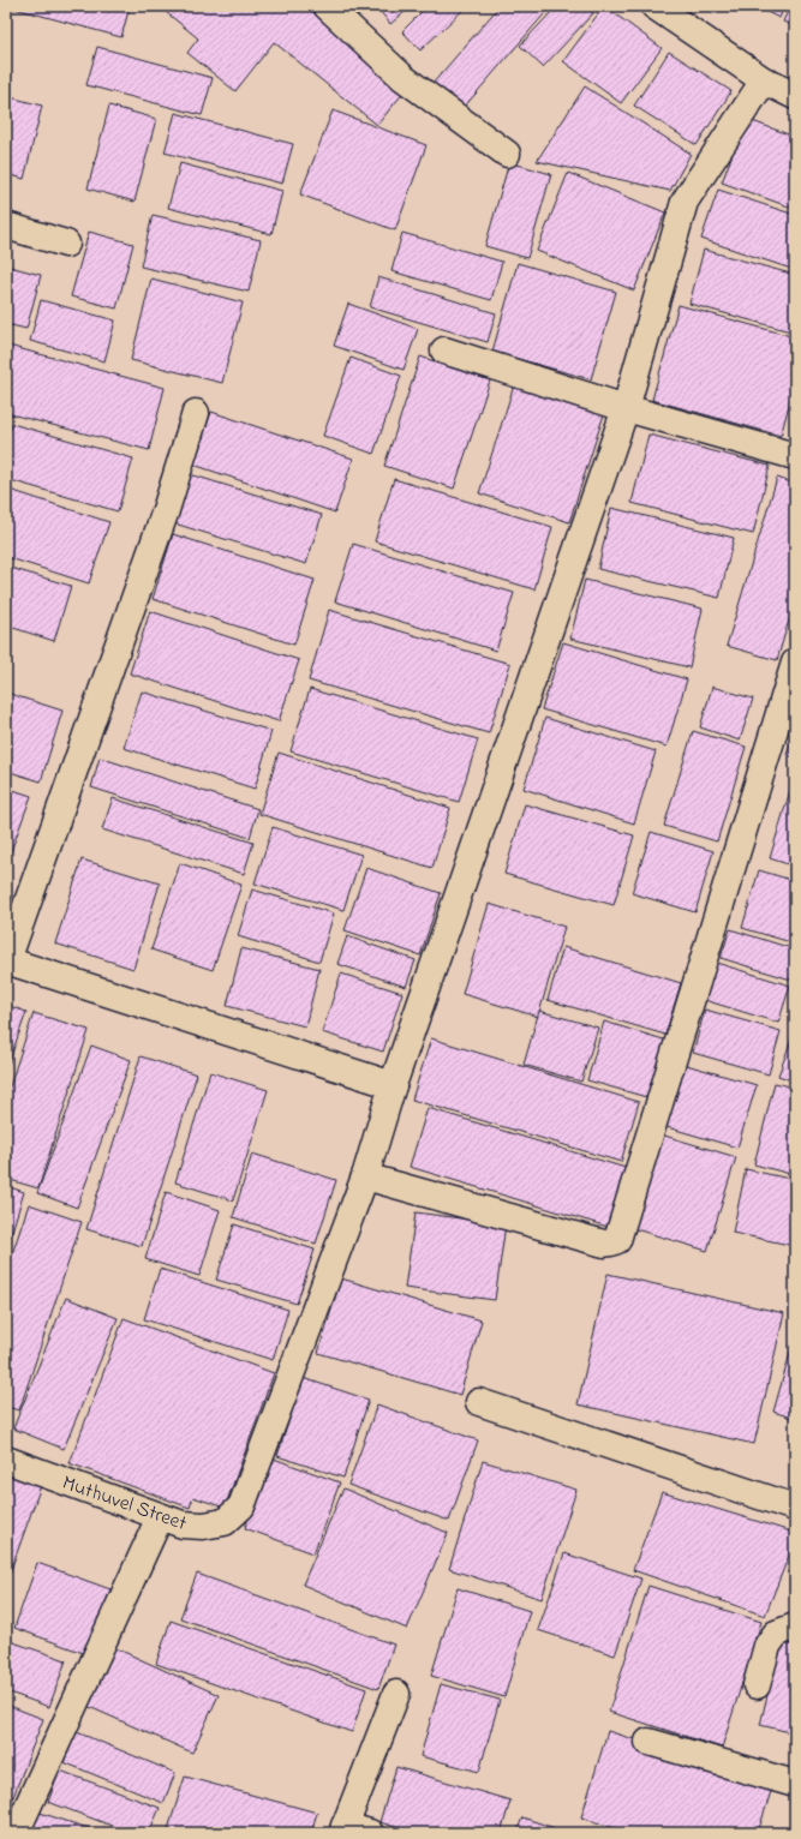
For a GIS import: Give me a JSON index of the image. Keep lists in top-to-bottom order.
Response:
{
  "streets": {
    "street": ["Muthuvel Street"]
  }
}
